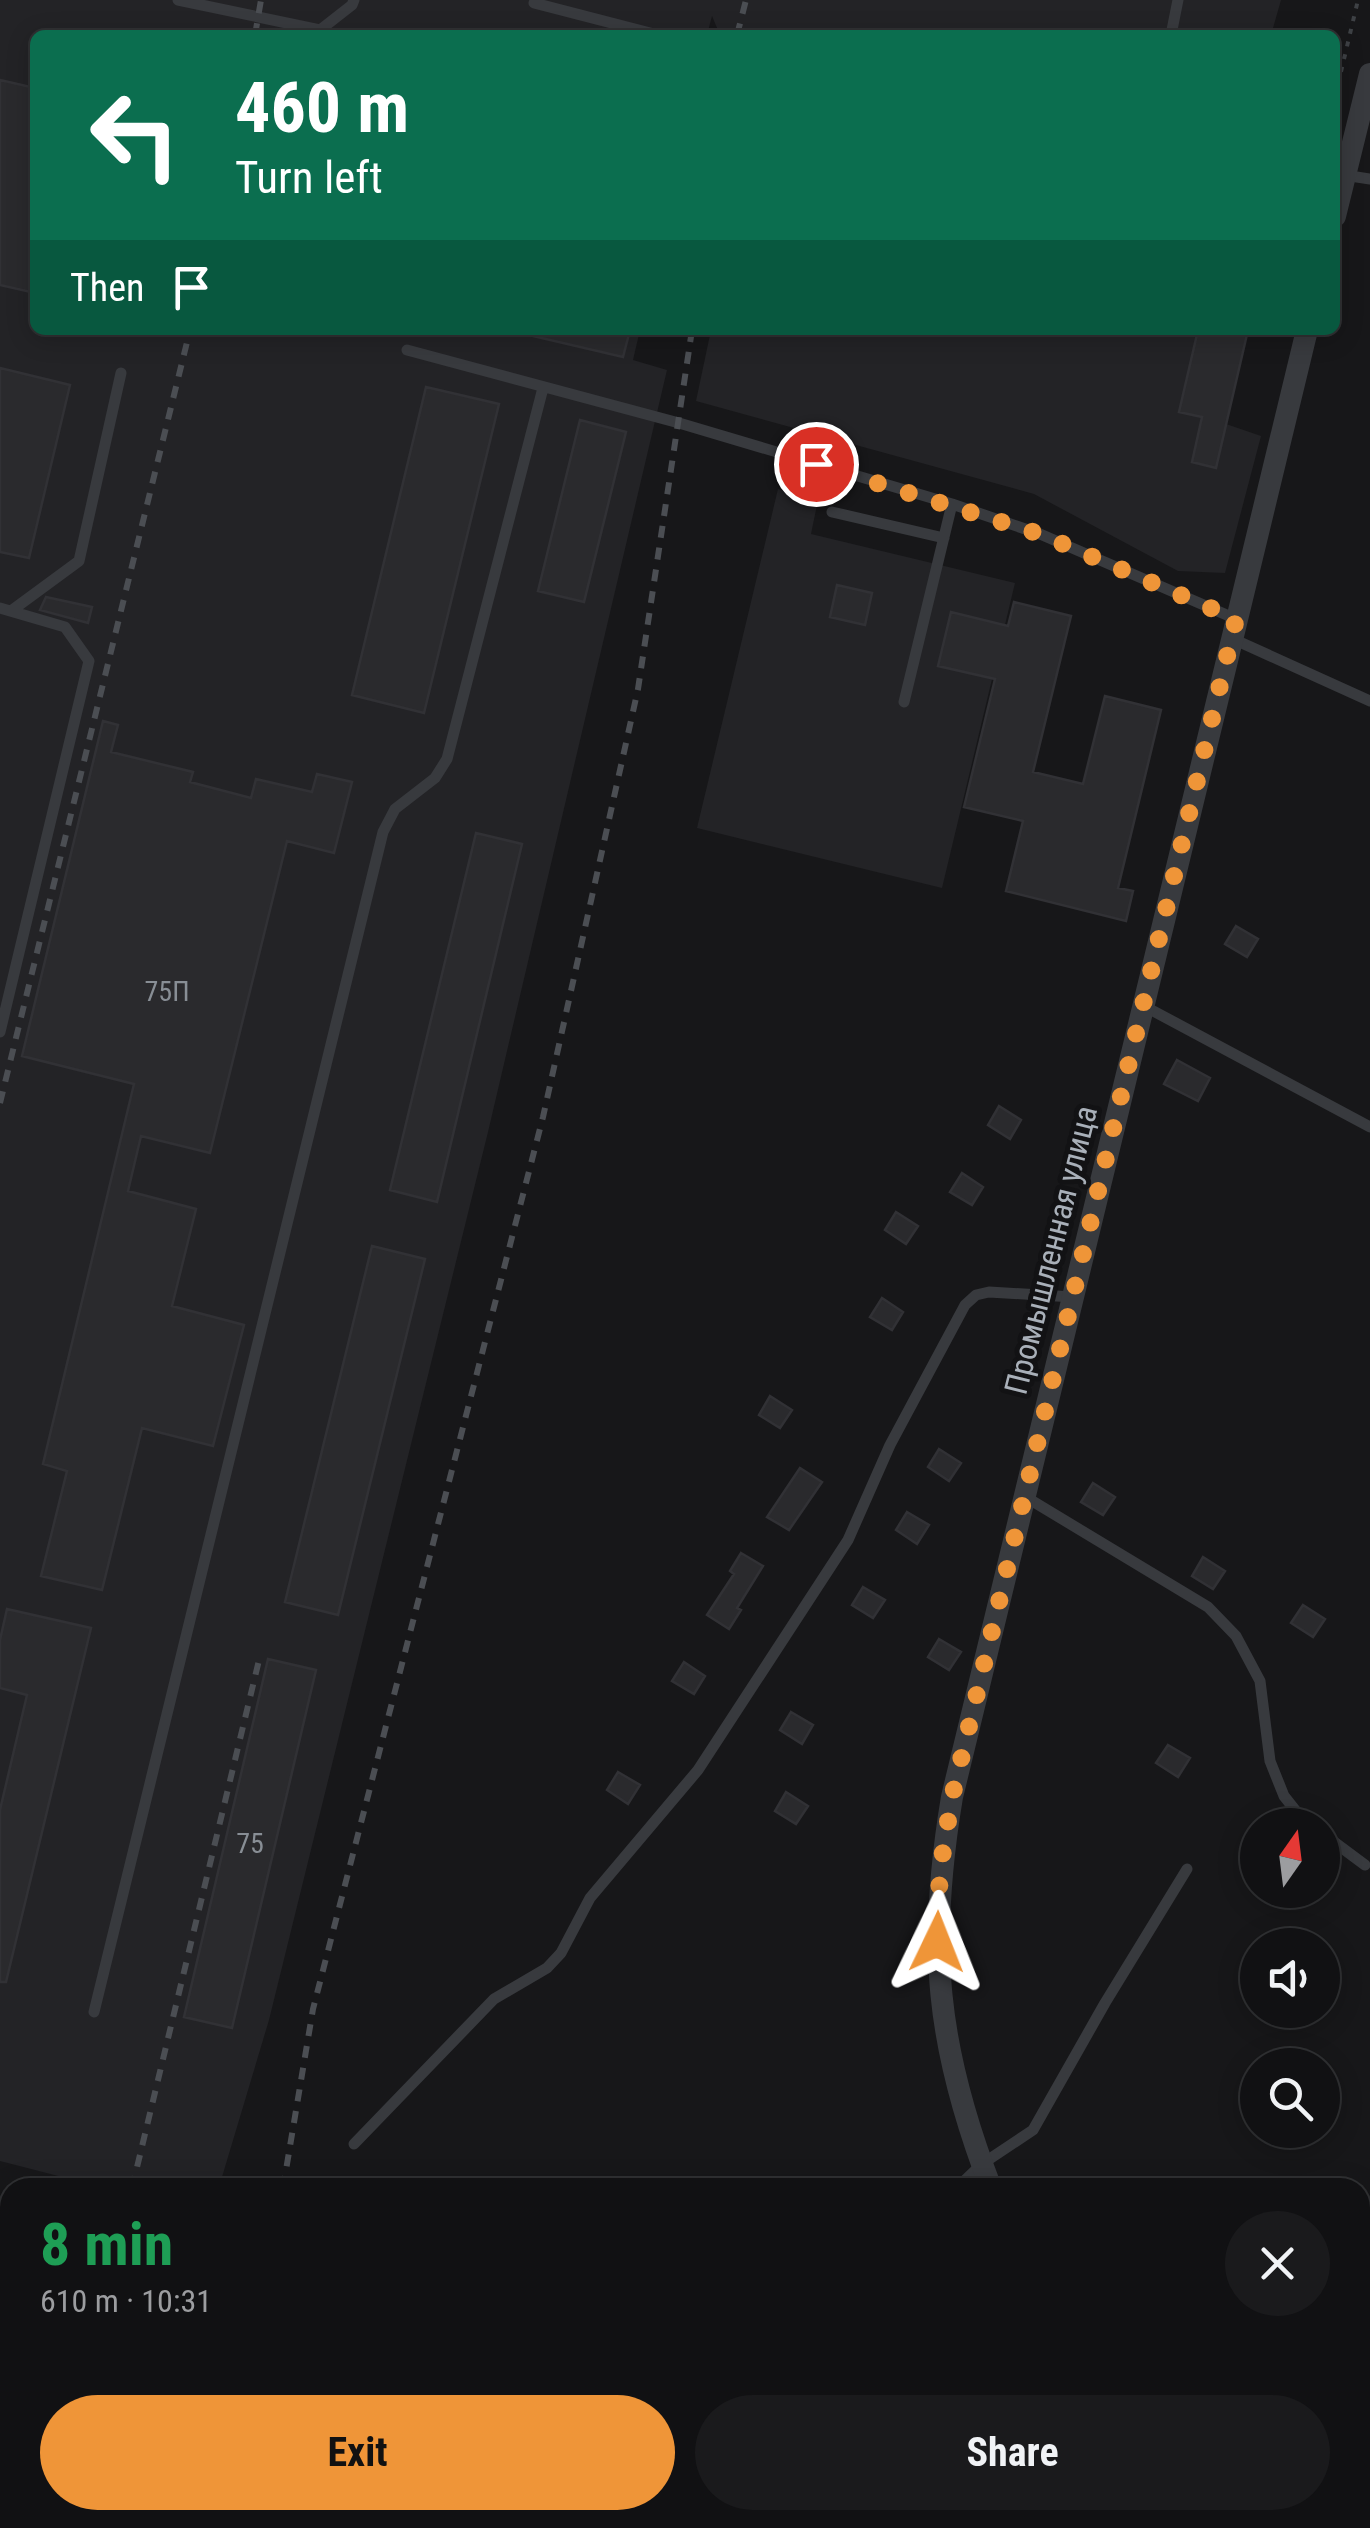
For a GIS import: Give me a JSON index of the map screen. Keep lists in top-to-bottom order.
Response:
{
  "streets": {
    "street": ["Промышленная улица"]
  },
  "house_numbers": ["75П", "75"],
  "north": "top",
  "page": {
    "turn": ["460 m", "Turn left"],
    "then": "Then",
    "heading": ["8 min", "610 m · 10:31"],
    "buttons": ["Exit", "Share"]
  }
}
